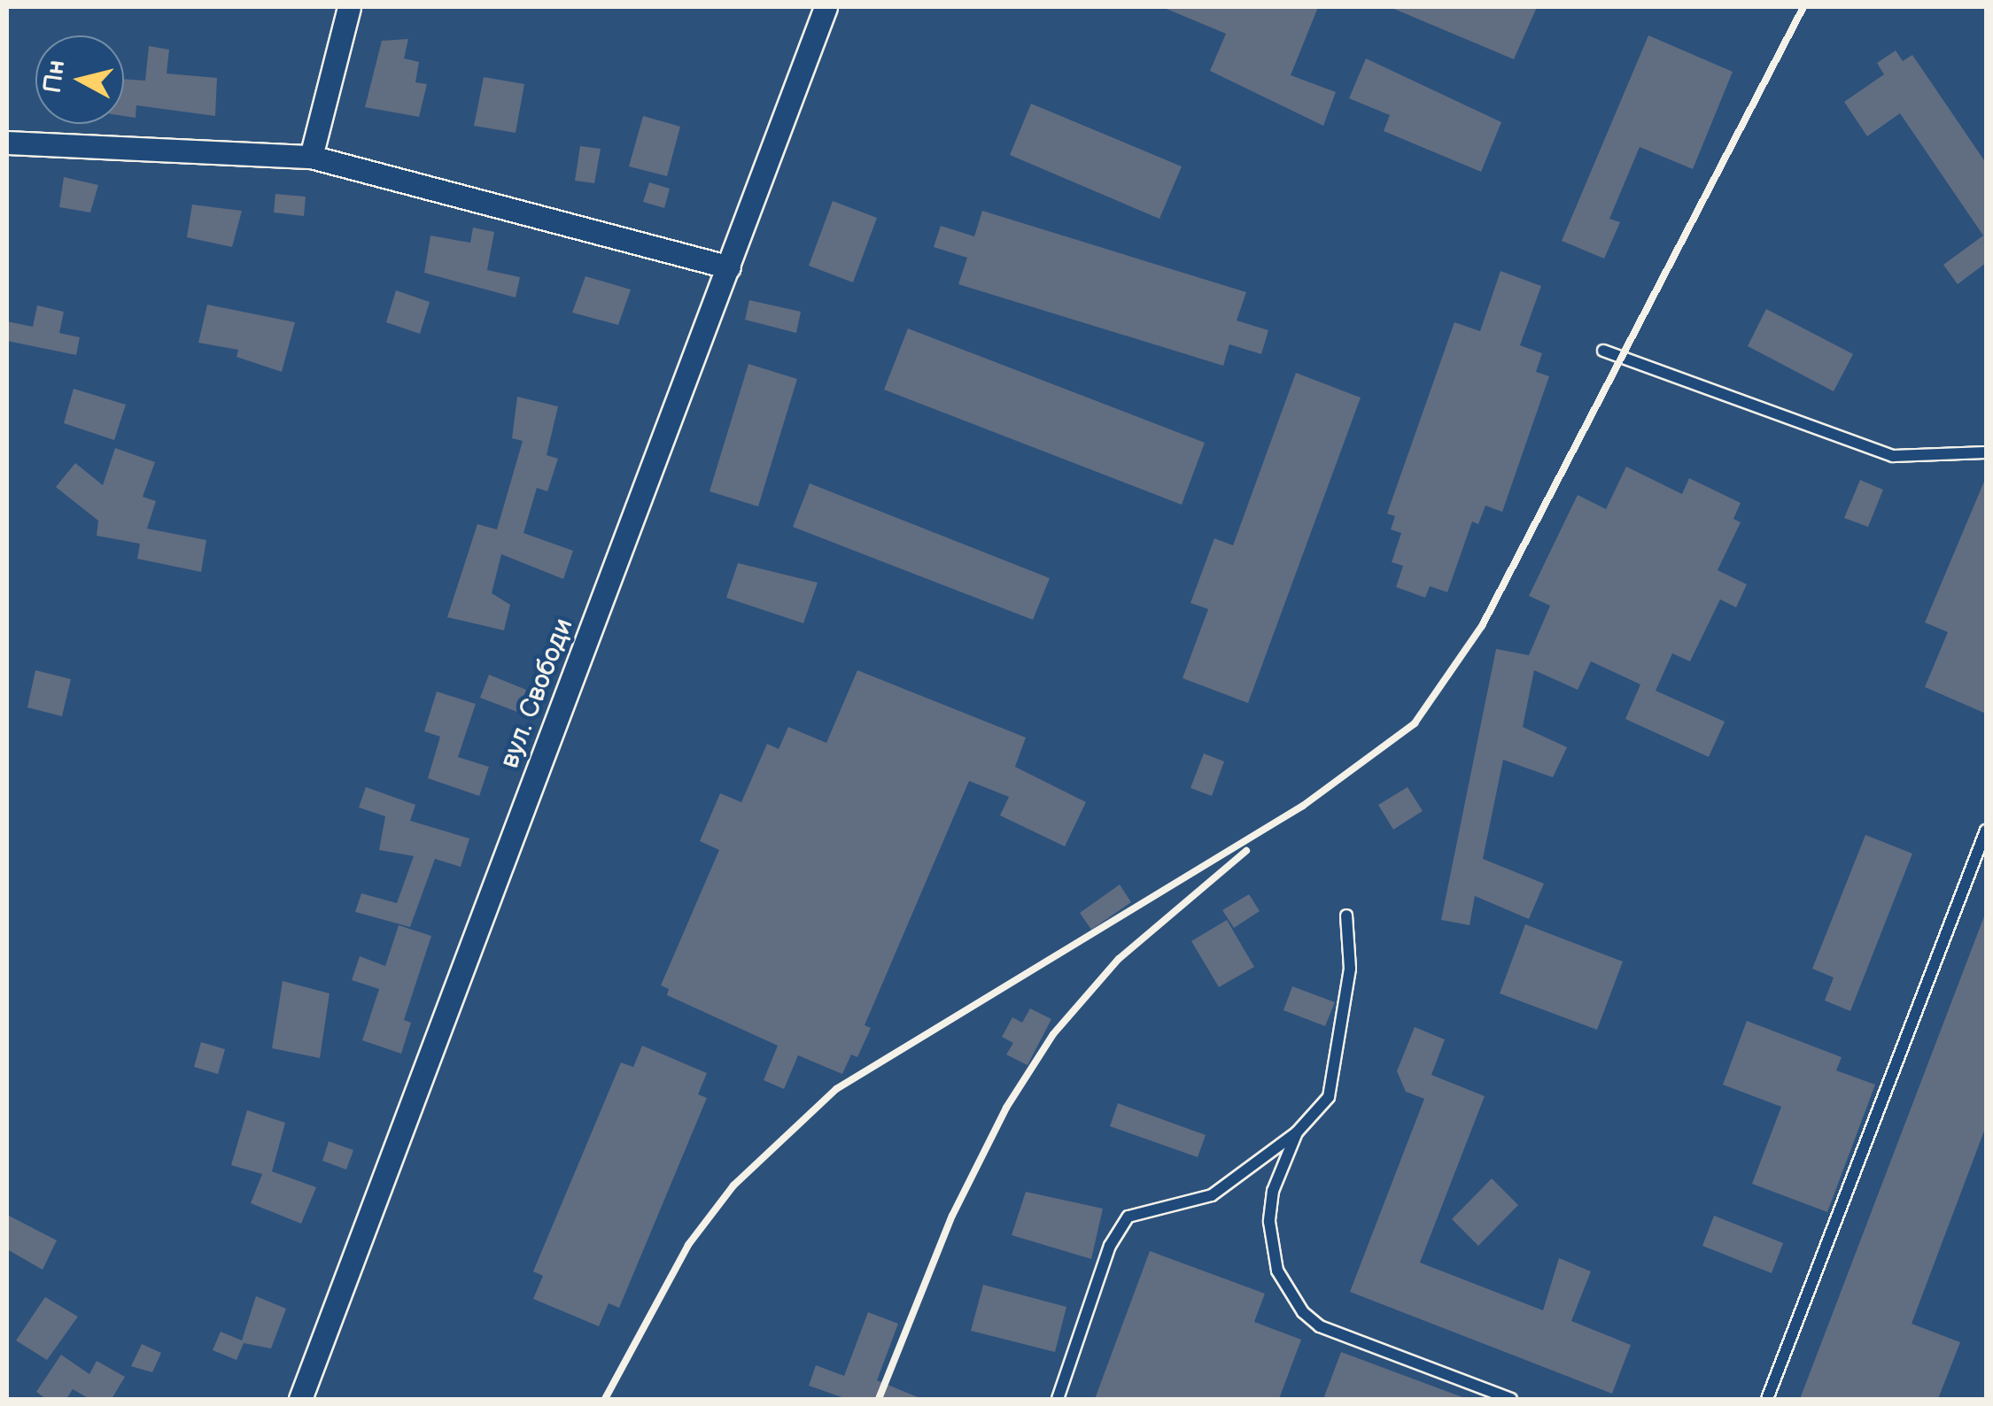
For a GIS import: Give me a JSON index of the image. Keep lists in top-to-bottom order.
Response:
{
  "streets": {
    "street": ["вул. Свободи"]
  },
  "north": "left"
}
